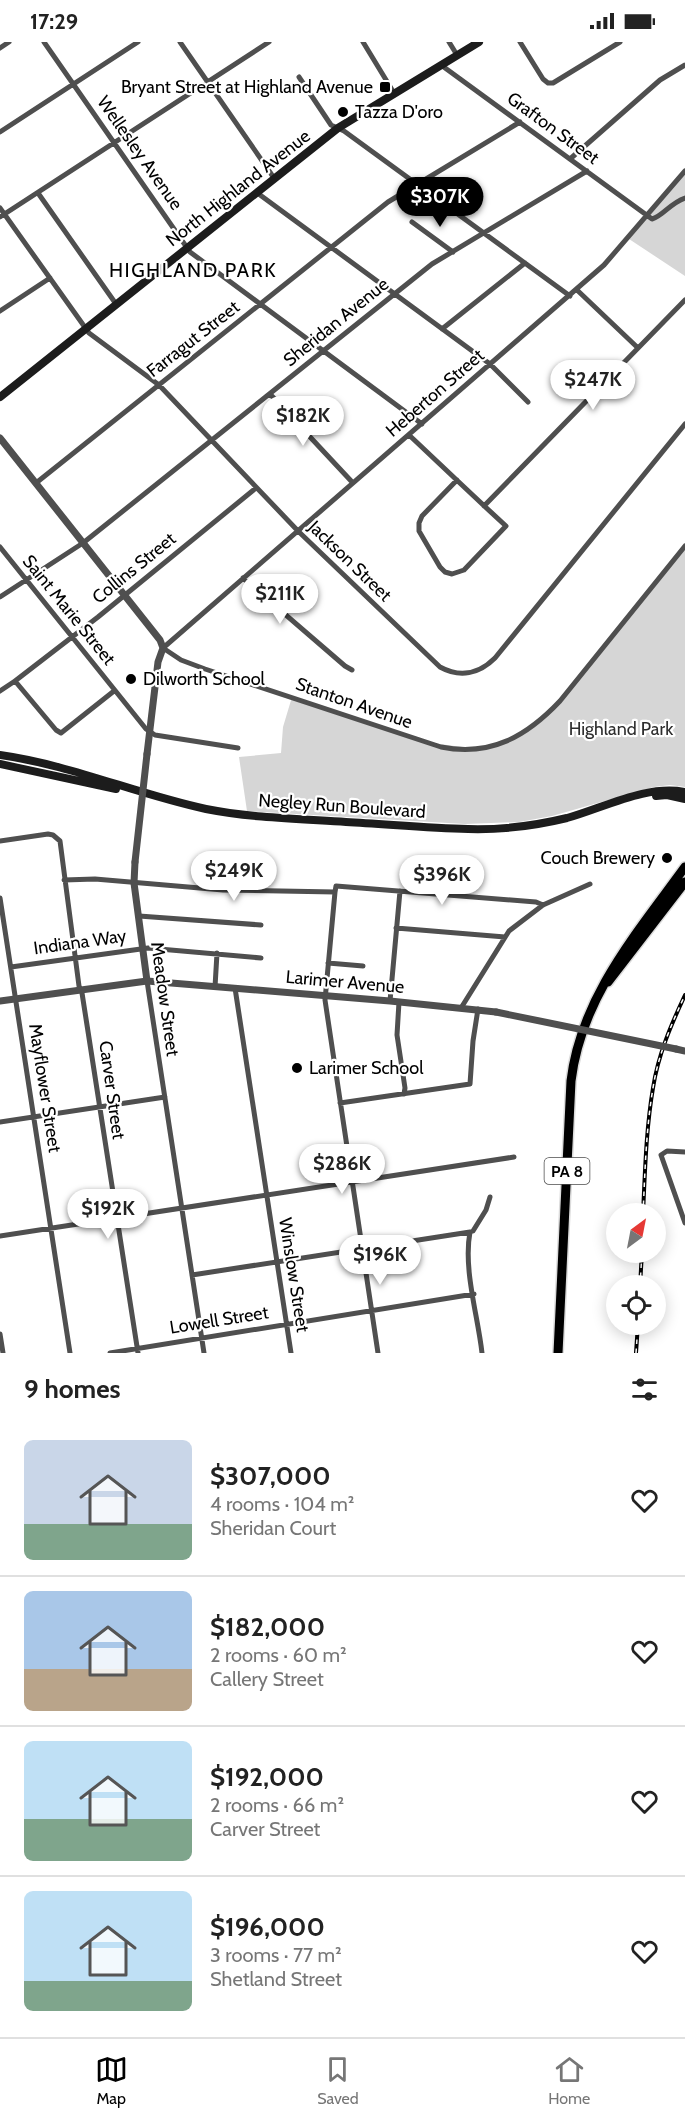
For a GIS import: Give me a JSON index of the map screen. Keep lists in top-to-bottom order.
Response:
{
  "streets": {
    "highway": ["PA 8"],
    "main road": ["North Highland Avenue", "Negley Run Boulevard"],
    "street": [
      "Grafton Street",
      "Wellesley Avenue",
      "Sheridan Avenue",
      "Farragut Street",
      "Heberton Street",
      "Jackson Street",
      "Collins Street",
      "Saint Marie Street",
      "Stanton Avenue",
      "Indiana Way",
      "Larimer Avenue",
      "Meadow Street",
      "Mayflower Street",
      "Carver Street",
      "Winslow Street",
      "Lowell Street"
    ]
  },
  "crossings": [
    ["Grafton Street", "North Highland Avenue"],
    ["Grafton Street", "Sheridan Avenue"],
    ["Grafton Street", "Farragut Street"],
    ["Grafton Street", "Heberton Street"],
    ["Wellesley Avenue", "North Highland Avenue"],
    ["Wellesley Avenue", "Sheridan Avenue"],
    ["Wellesley Avenue", "Farragut Street"],
    ["Wellesley Avenue", "Heberton Street"],
    ["North Highland Avenue", "Jackson Street"],
    ["Sheridan Avenue", "Jackson Street"],
    ["Sheridan Avenue", "Saint Marie Street"],
    ["Sheridan Avenue", "Stanton Avenue"],
    ["Farragut Street", "Jackson Street"],
    ["Farragut Street", "Stanton Avenue"],
    ["Heberton Street", "Jackson Street"],
    ["Heberton Street", "Stanton Avenue"],
    ["Heberton Street", "Meadow Street"],
    ["Jackson Street", "Collins Street"],
    ["Collins Street", "Saint Marie Street"],
    ["Collins Street", "Stanton Avenue"],
    ["Saint Marie Street", "Meadow Street"],
    ["Stanton Avenue", "Meadow Street"],
    ["Indiana Way", "Meadow Street"],
    ["Indiana Way", "Mayflower Street"],
    ["Indiana Way", "Carver Street"],
    ["Larimer Avenue", "Meadow Street"],
    ["Larimer Avenue", "Mayflower Street"],
    ["Larimer Avenue", "Carver Street"],
    ["Larimer Avenue", "Winslow Street"],
    ["Meadow Street", "Lowell Street"],
    ["Carver Street", "Lowell Street"],
    ["Winslow Street", "Lowell Street"]
  ],
  "districts": ["HIGHLAND PARK"],
  "parks": ["Highland Park"],
  "places": {
    "transit": ["Bryant Street at Highland Avenue"],
    "other": [
      "Tazza D'oro",
      "Dilworth School",
      "Couch Brewery",
      "Larimer School"
    ]
  },
  "north": "top right",
  "page": {
    "status": "17:29",
    "price": [
      "$307K",
      "$247K",
      "$182K",
      "$211K",
      "$249K",
      "$396K",
      "$286K",
      "$192K",
      "$196K"
    ],
    "heading": "9 homes",
    "list": [
      {
        "name": "$307,000",
        "note": "4 rooms · 104 m² · Sheridan Court"
      },
      {
        "name": "$182,000",
        "note": "2 rooms · 60 m² · Callery Street"
      },
      {
        "name": "$192,000",
        "note": "2 rooms · 66 m² · Carver Street"
      },
      {
        "name": "$196,000",
        "note": "3 rooms · 77 m² · Shetland Street"
      }
    ],
    "tabs": ["Map", "Saved", "Home"]
  }
}
